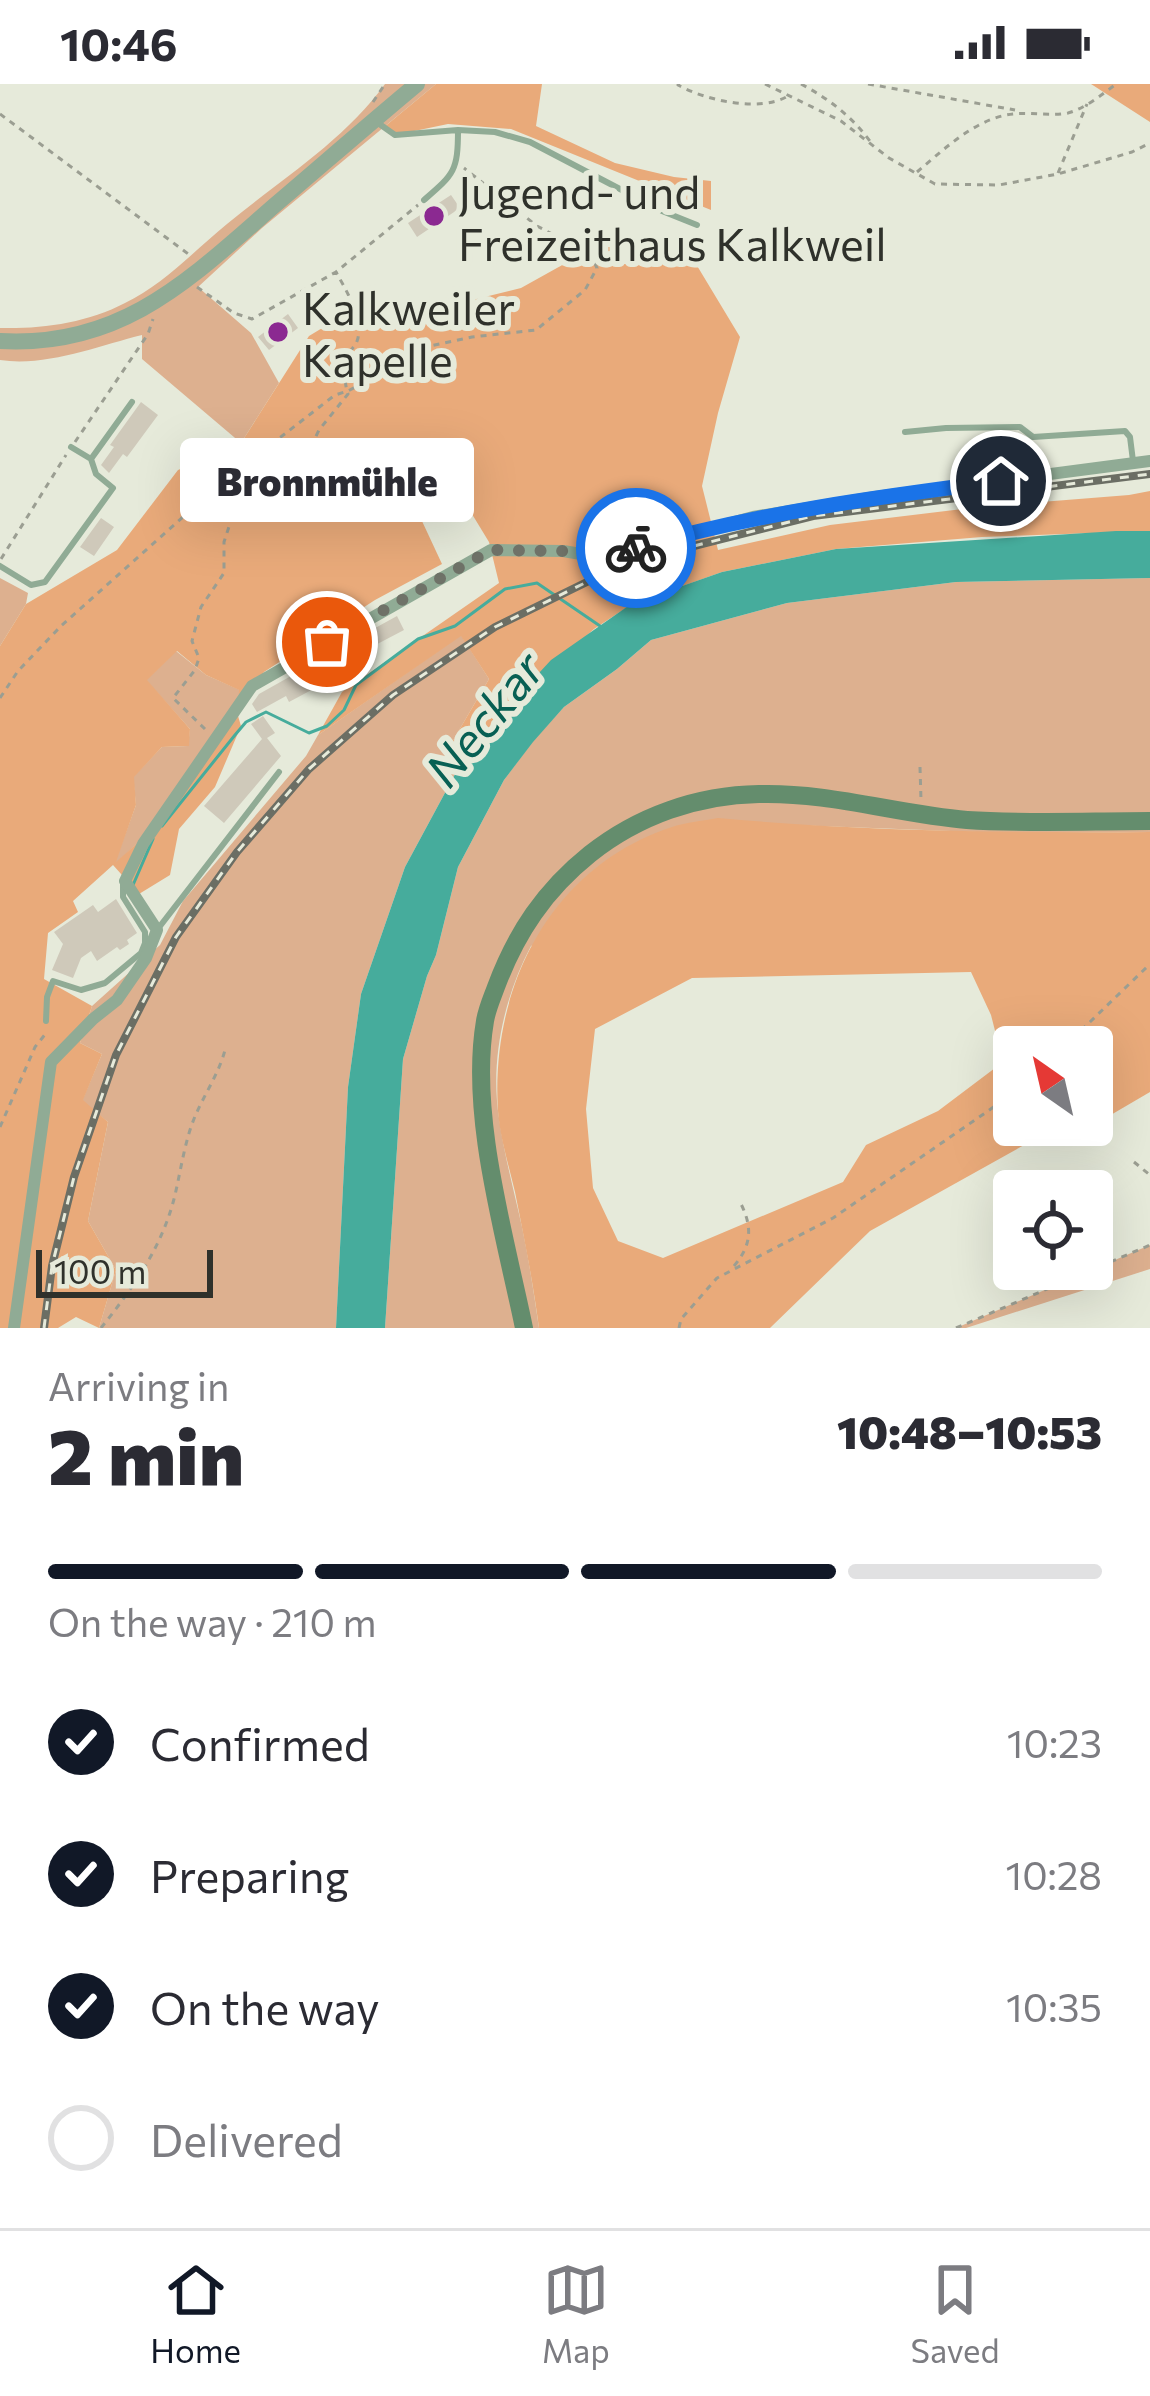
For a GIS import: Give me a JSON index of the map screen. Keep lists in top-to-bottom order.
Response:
{
  "water": ["Neckar"],
  "places": ["Jugend- und Freizeithaus Kalkweil", "Kalkweiler Kapelle", "Bronnmühle"],
  "scale_bar": "100 m",
  "north": "top left",
  "page": {
    "status": "10:46",
    "bubble": "Bronnmühle",
    "scale": "100 m",
    "heading": ["2 min", "Arriving in", "10:48–10:53"],
    "bar": "On the way · 210 m",
    "list": [
      ["Confirmed", "10:23"],
      ["Preparing", "10:28"],
      ["On the way", "10:35"],
      "Delivered"
    ],
    "tabs": ["Home", "Map", "Saved"]
  }
}
